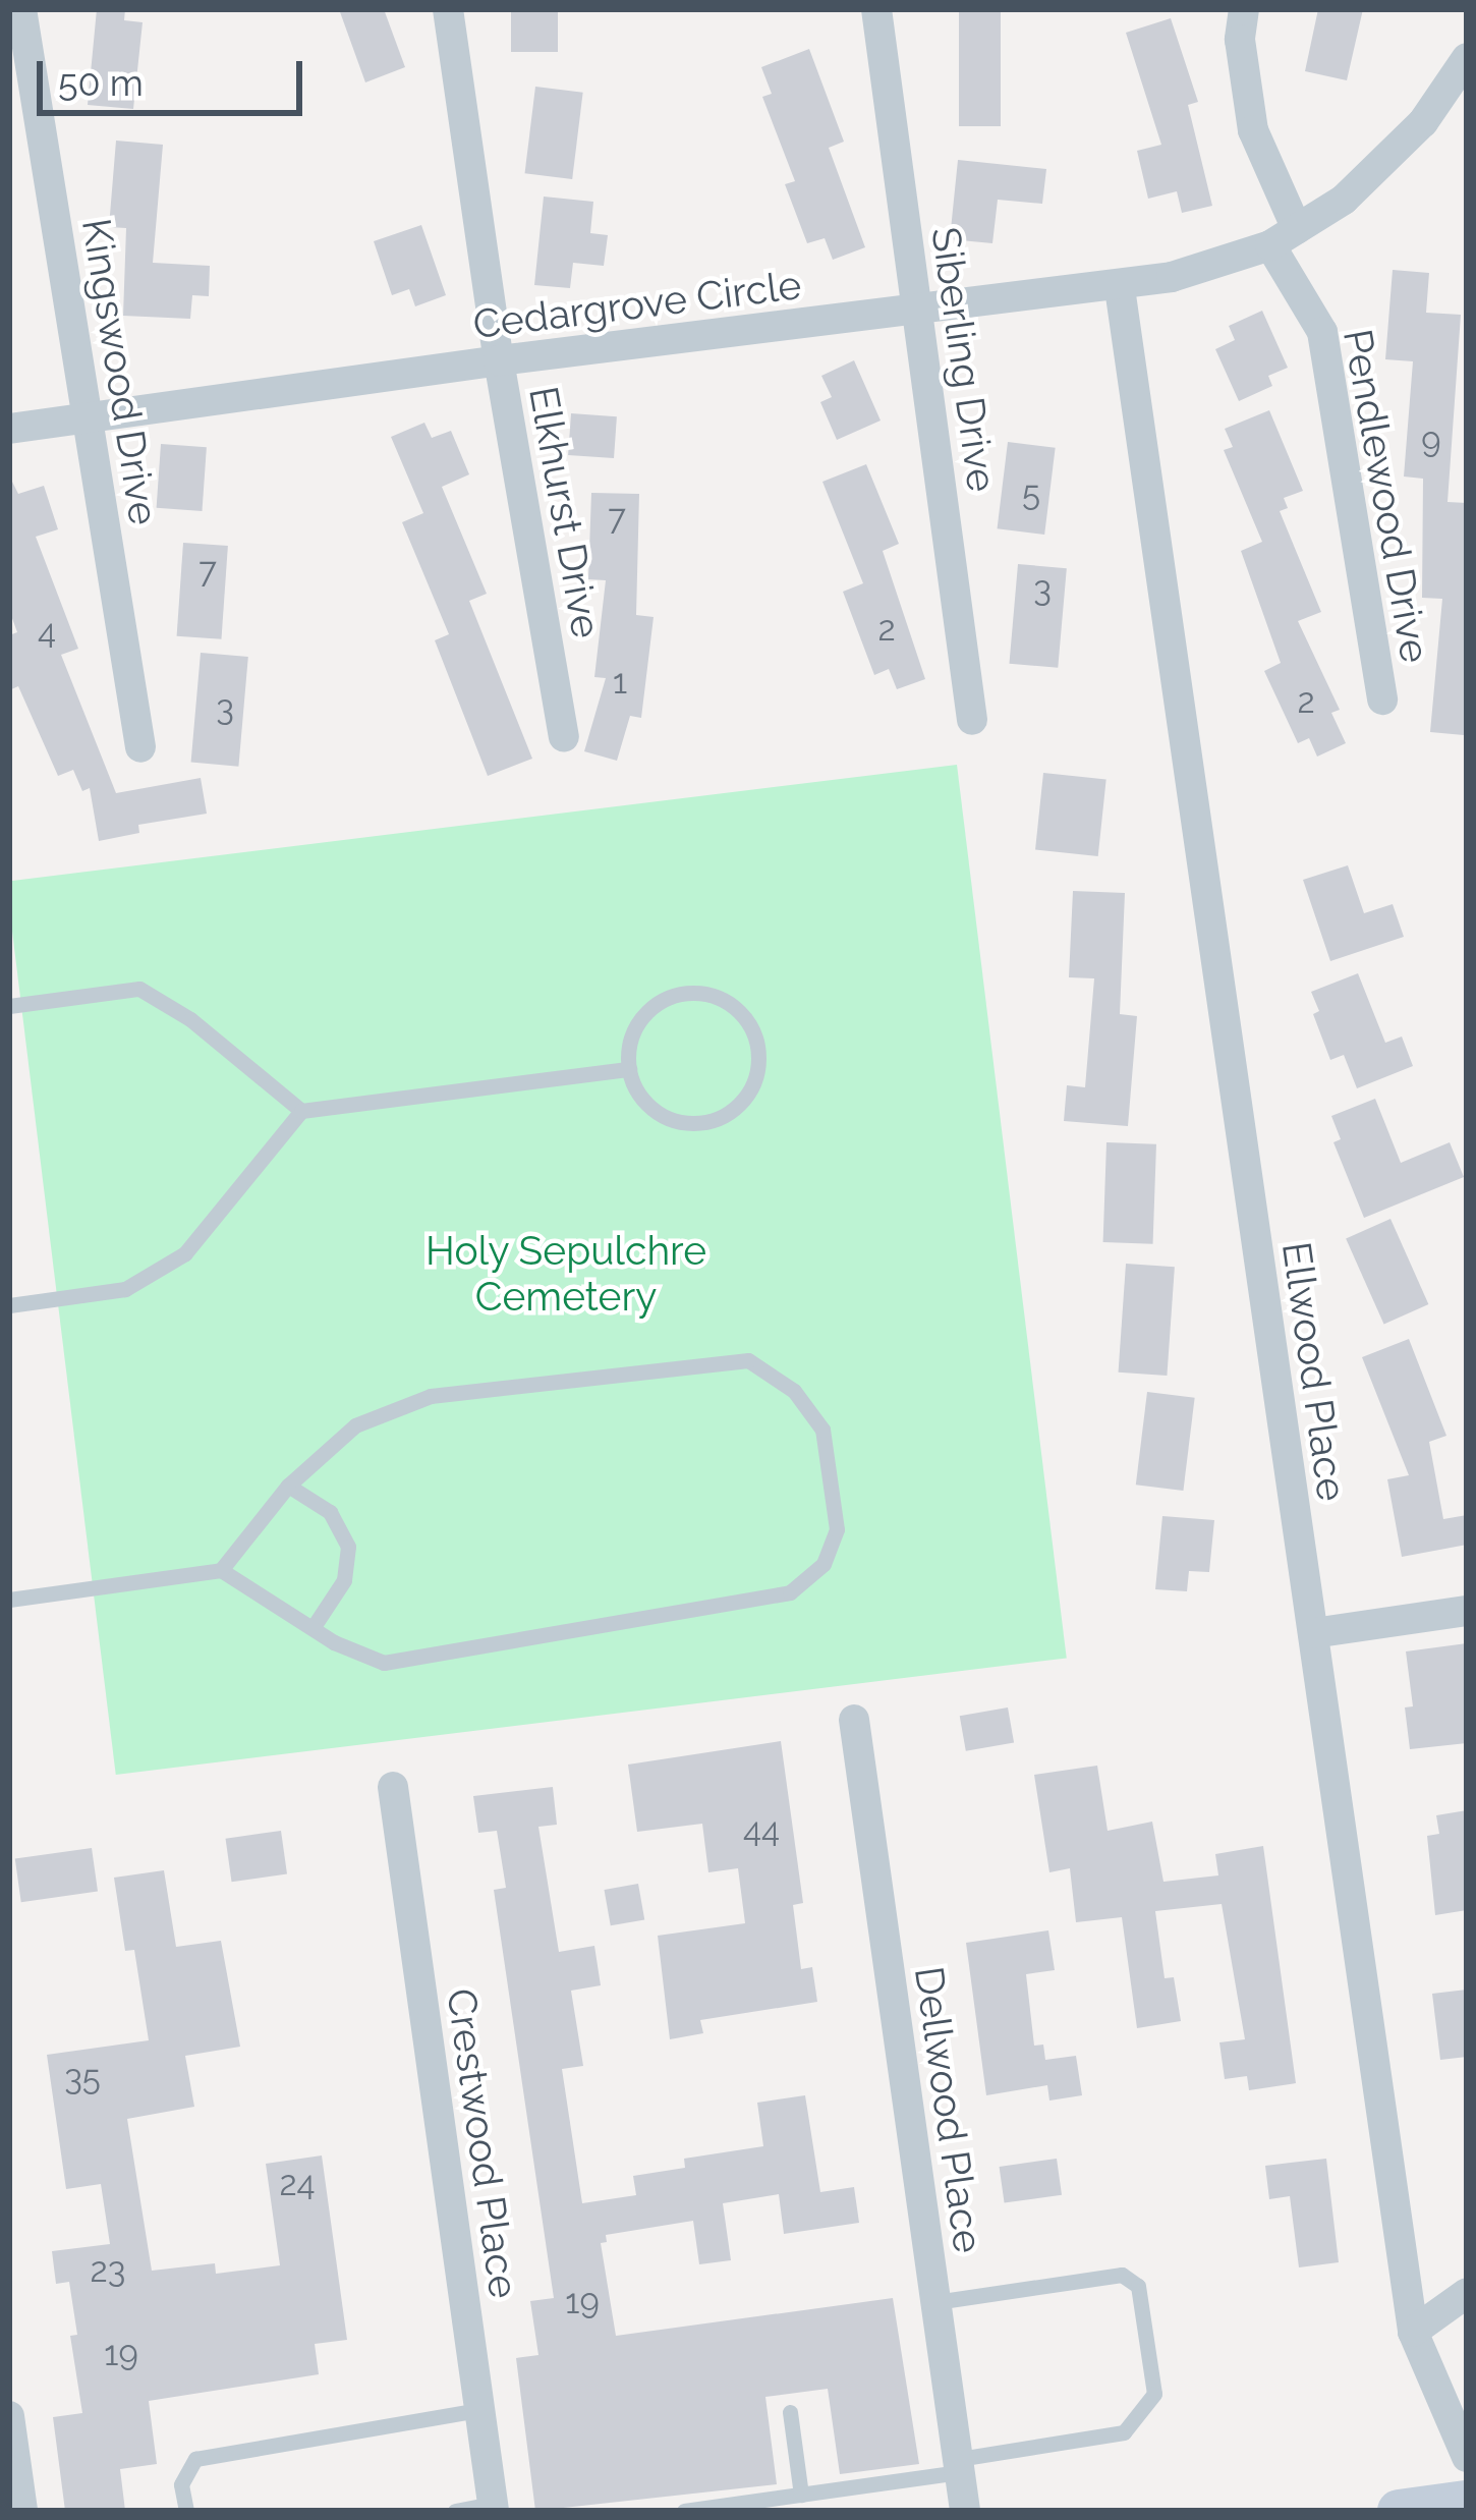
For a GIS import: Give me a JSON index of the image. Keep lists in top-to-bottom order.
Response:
{
  "streets": {
    "street": [
      "Cedargrove Circle",
      "Siberling Drive",
      "Kingswood Drive",
      "Pendlewood Drive",
      "Elkhurst Drive",
      "Ellwood Place",
      "Dellwood Place",
      "Crestwood Place"
    ]
  },
  "crossings": [
    ["Cedargrove Circle", "Siberling Drive"],
    ["Cedargrove Circle", "Kingswood Drive"],
    ["Cedargrove Circle", "Pendlewood Drive"],
    ["Cedargrove Circle", "Elkhurst Drive"],
    ["Cedargrove Circle", "Ellwood Place"]
  ],
  "parks": ["Holy Sepulchre Cemetery"],
  "house_numbers": [
    "9",
    "5",
    "7",
    "7",
    "3",
    "2",
    "4",
    "1",
    "2",
    "3",
    "44",
    "35",
    "24",
    "23",
    "19",
    "19"
  ],
  "scale_bar": "50 m"
}
